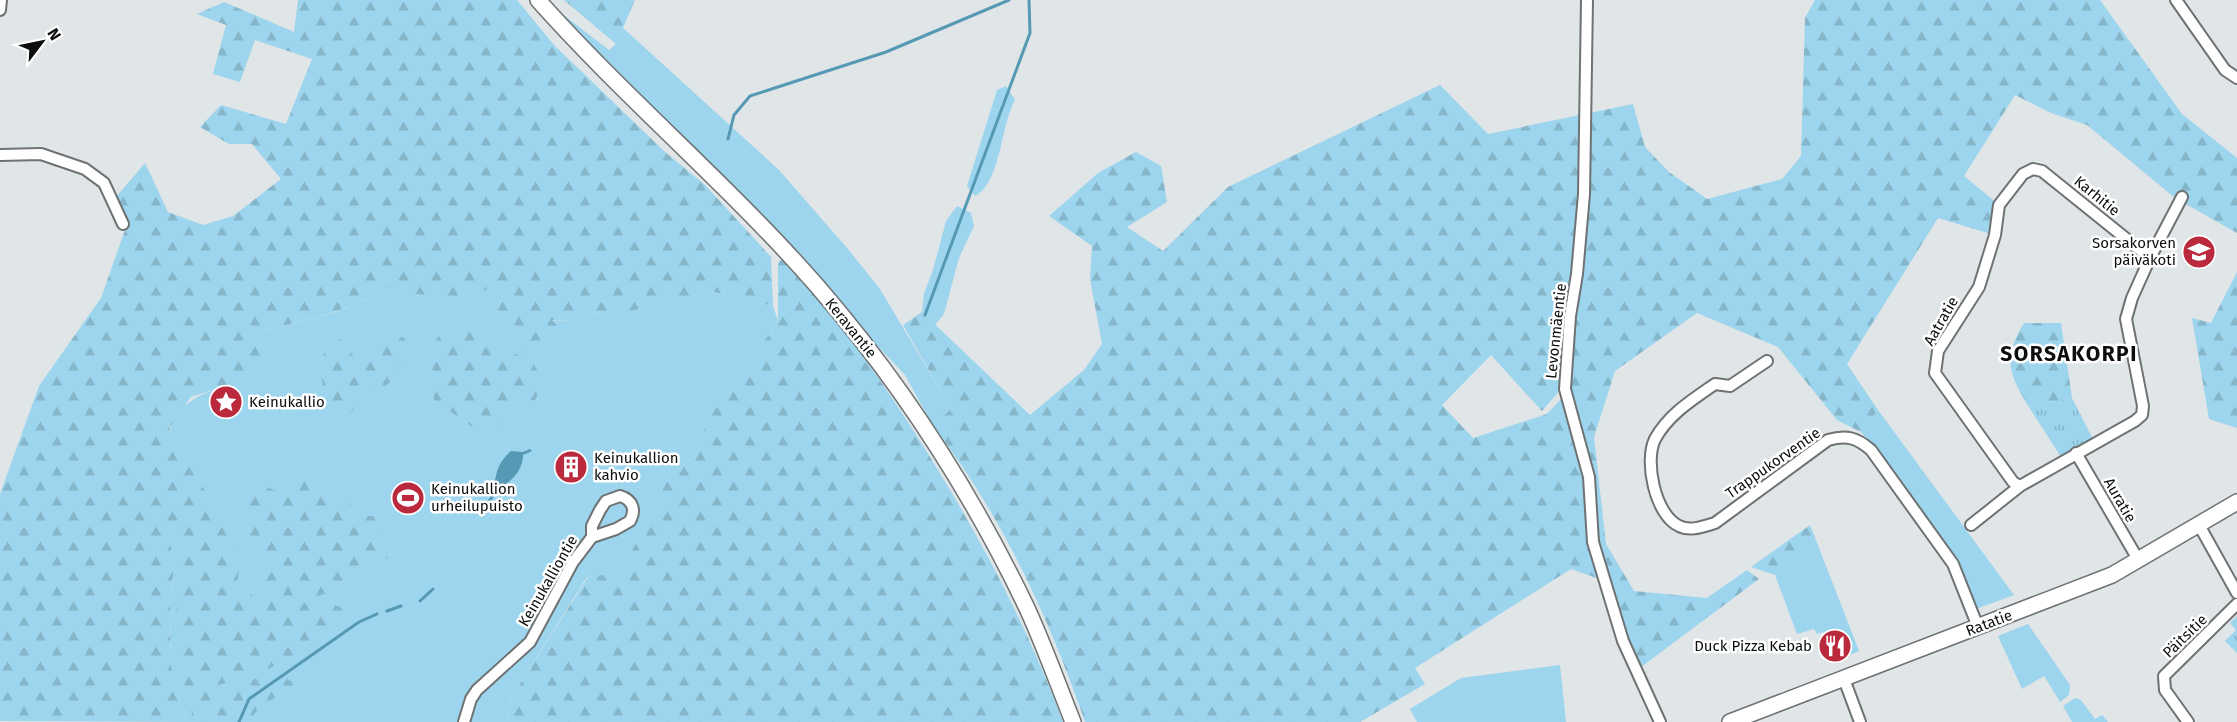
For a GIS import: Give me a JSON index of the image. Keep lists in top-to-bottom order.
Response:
{
  "streets": {
    "main road": ["Keravantie", "Ratatie"],
    "street": [
      "Karhitie",
      "Aatratie",
      "Levonmäentie",
      "Trappukorventie",
      "Auratie",
      "Keinukalliontie",
      "Päitsitie"
    ]
  },
  "crossings": [
    ["Karhitie", "Aatratie"],
    ["Trappukorventie", "Ratatie"],
    ["Auratie", "Ratatie"]
  ],
  "districts": ["SORSAKORPI"],
  "places": {
    "school or university": ["Sorsakorven päiväkoti"],
    "place": ["Keinukallio"],
    "building": ["Keinukallion kahvio"],
    "sports": ["Keinukallion urheilupuisto"],
    "restaurant": ["Duck Pizza Kebab"]
  },
  "north": "top right"
}
